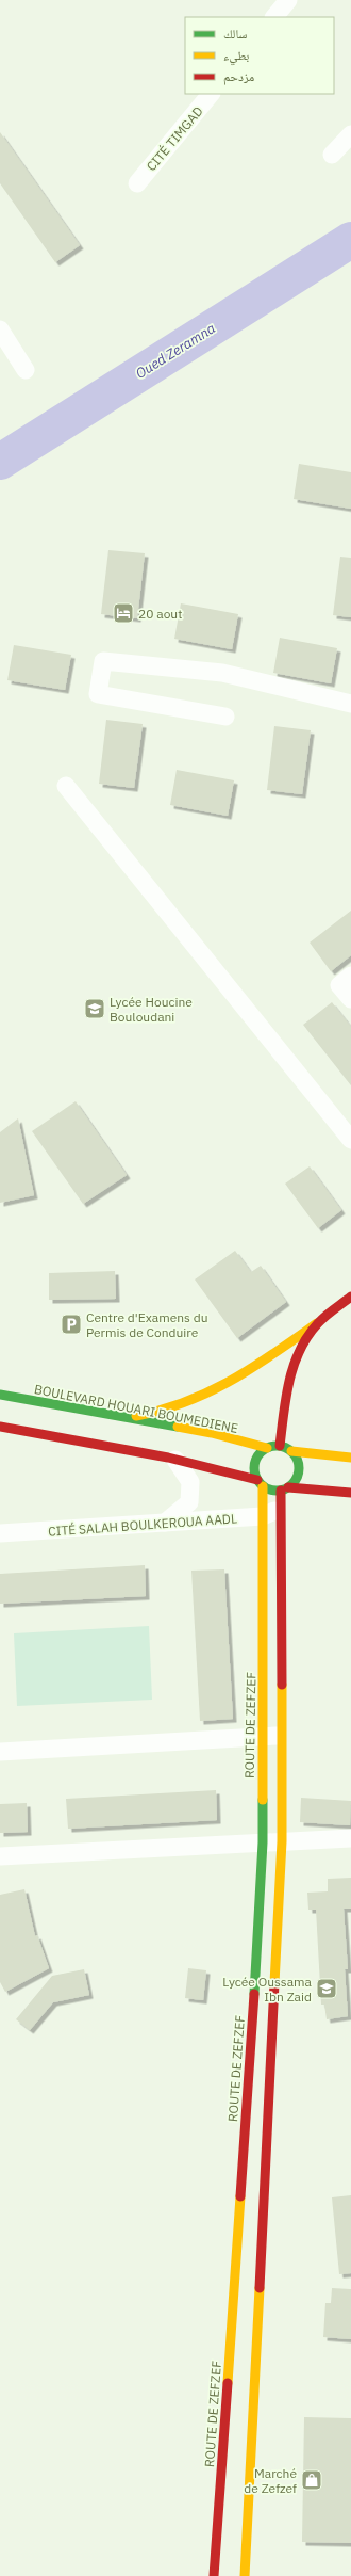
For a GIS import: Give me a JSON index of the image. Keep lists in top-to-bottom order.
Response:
{
  "streets": {
    "main road": ["BOULEVARD HOUARI BOUMEDIENE", "ROUTE DE ZEFZEF"],
    "street": ["CITÉ TIMGAD", "CITÉ SALAH BOULKEROUA AADL"]
  },
  "crossings": [
    ["BOULEVARD HOUARI BOUMEDIENE", "CITÉ SALAH BOULKEROUA AADL"],
    ["BOULEVARD HOUARI BOUMEDIENE", "ROUTE DE ZEFZEF"],
    ["CITÉ SALAH BOULKEROUA AADL", "ROUTE DE ZEFZEF"]
  ],
  "water": ["Oued Zeramna"],
  "places": {
    "hotel": ["20 aout"],
    "school or university": ["Lycée Houcine Bouloudani", "Lycée Oussama Ibn Zaid"],
    "parking": ["Centre d'Examens du Permis de Conduire"],
    "shop": ["Marché de Zefzef"]
  },
  "legend": ["سالك", "بطيء", "مزدحم"]
}
